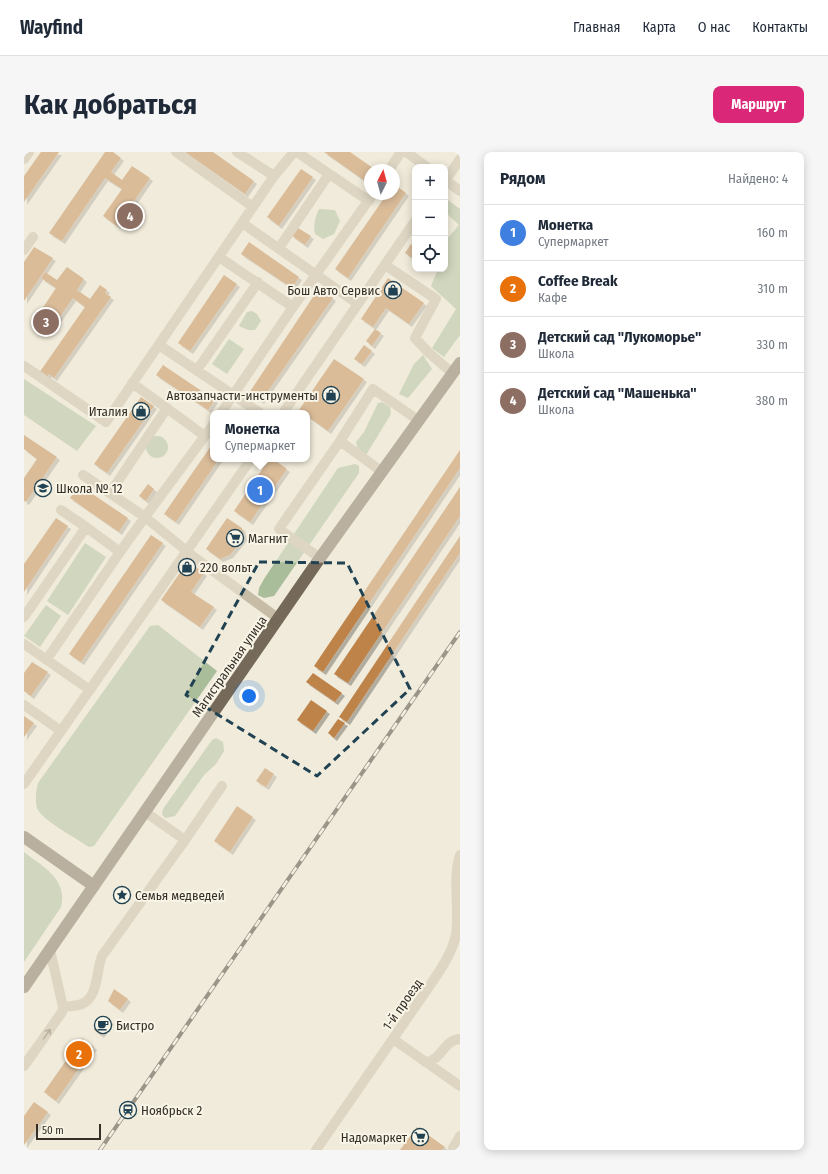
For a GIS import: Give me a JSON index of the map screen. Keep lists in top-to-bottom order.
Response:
{
  "streets": {
    "main road": ["Магистральная улица"],
    "street": ["1-й проезд"]
  },
  "places": {
    "shop": [
      "Бош Авто Сервис",
      "Автозапчасти-инструменты",
      "Италия",
      "220 вольт"
    ],
    "school or university": ["Школа № 12"],
    "supermarket": ["Магнит", "Надомаркет"],
    "place": ["Семья медведей"],
    "cafe": ["Бистро"],
    "station": ["Ноябрьск 2"]
  },
  "scale_bar": "50 m",
  "north": "top",
  "page": {
    "header": "Wayfind",
    "nav": [
      "Главная",
      "Карта",
      "О нас",
      "Контакты"
    ],
    "buttons": "Маршрут",
    "title": "Как добраться",
    "heading": ["Рядом", "Найдено: 4"],
    "map_buttons": ["+", "−"],
    "pins": [
      "4",
      "3",
      "1",
      "2"
    ],
    "list": [
      {
        "mark": "1",
        "name": "Монетка",
        "note": "Супермаркет",
        "value": "160 m"
      },
      {
        "mark": "2",
        "name": "Coffee Break",
        "note": "Кафе",
        "value": "310 m"
      },
      {
        "mark": "3",
        "name": "Детский сад \"Лукоморье\"",
        "note": "Школа",
        "value": "330 m"
      },
      {
        "mark": "4",
        "name": "Детский сад \"Машенька\"",
        "note": "Школа",
        "value": "380 m"
      }
    ],
    "popup": ["Монетка", "Супермаркет"],
    "scale": "50 m"
  }
}
